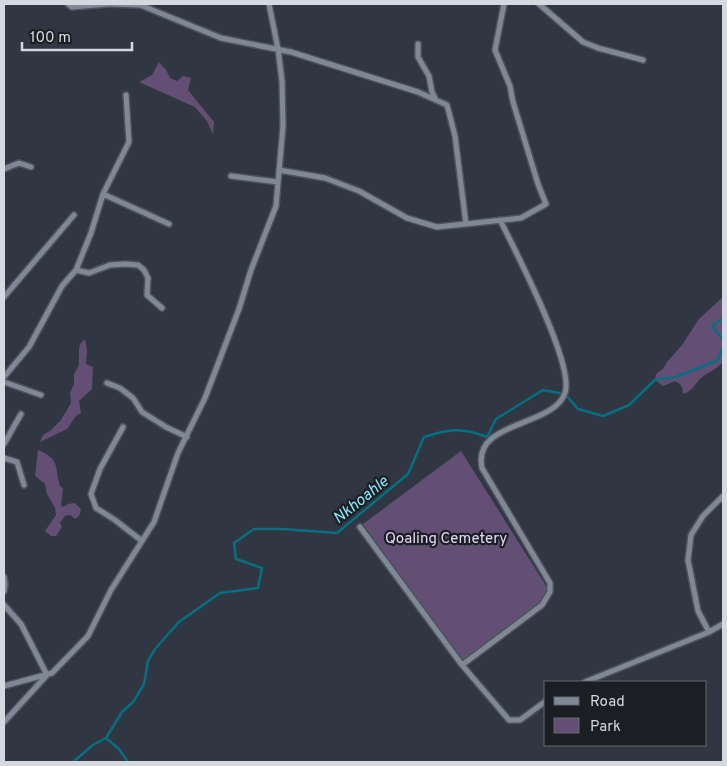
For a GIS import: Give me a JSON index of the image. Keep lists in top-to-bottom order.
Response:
{
  "water": ["Nkhoahle"],
  "parks": ["Qoaling Cemetery"],
  "legend": ["Road", "Park"],
  "scale_bar": "100 m"
}
